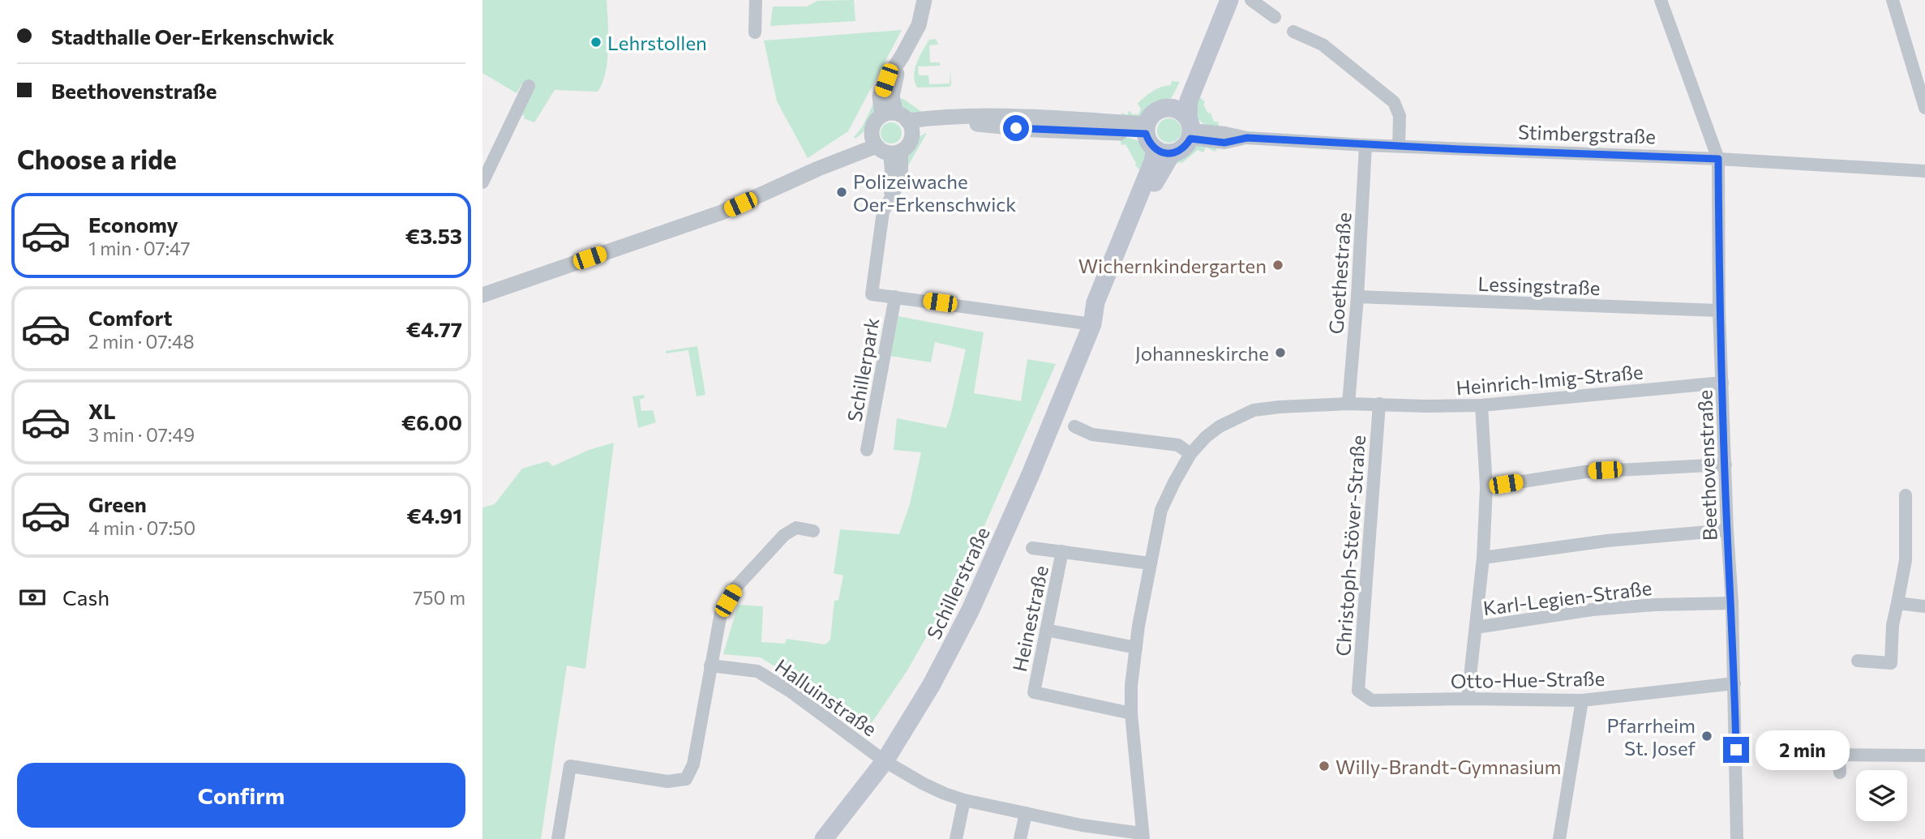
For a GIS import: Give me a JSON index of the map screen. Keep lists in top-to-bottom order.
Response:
{
  "streets": {
    "main road": ["Schillerstraße"],
    "street": [
      "Stimbergstraße",
      "Goethestraße",
      "Lessingstraße",
      "Schillerpark",
      "Heinrich-Imig-Straße",
      "Beethovenstraße",
      "Christoph-Stöver-Straße",
      "Karl-Legien-Straße",
      "Heinestraße",
      "Otto-Hue-Straße",
      "Halluinstraße"
    ]
  },
  "crossings": [
    ["Stimbergstraße", "Goethestraße"],
    ["Stimbergstraße", "Beethovenstraße"],
    ["Stimbergstraße", "Schillerstraße"],
    ["Goethestraße", "Lessingstraße"],
    ["Goethestraße", "Heinrich-Imig-Straße"],
    ["Lessingstraße", "Beethovenstraße"],
    ["Heinrich-Imig-Straße", "Beethovenstraße"],
    ["Heinrich-Imig-Straße", "Christoph-Stöver-Straße"],
    ["Heinrich-Imig-Straße", "Heinestraße"],
    ["Heinrich-Imig-Straße", "Halluinstraße"],
    ["Beethovenstraße", "Karl-Legien-Straße"],
    ["Beethovenstraße", "Otto-Hue-Straße"],
    ["Christoph-Stöver-Straße", "Otto-Hue-Straße"],
    ["Schillerstraße", "Halluinstraße"]
  ],
  "places": [
    "Lehrstollen",
    "Polizeiwache Oer-Erkenschwick",
    "Wichernkindergarten",
    "Johanneskirche",
    "Pfarrheim St. Josef",
    "Willy-Brandt-Gymnasium"
  ],
  "page": {
    "banner": ["Stadthalle Oer-Erkenschwick", "Beethovenstraße"],
    "heading": "Choose a ride",
    "list": [
      {
        "name": "Economy",
        "note": "1 min · 07:47",
        "value": "€3.53"
      },
      {
        "name": "Comfort",
        "note": "2 min · 07:48",
        "value": "€4.77"
      },
      {
        "name": "XL",
        "note": "3 min · 07:49",
        "value": "€6.00"
      },
      {
        "name": "Green",
        "note": "4 min · 07:50",
        "value": "€4.91"
      }
    ],
    "pay": ["Cash", "750 m"],
    "bubble": "2 min",
    "buttons": "Confirm"
  }
}
